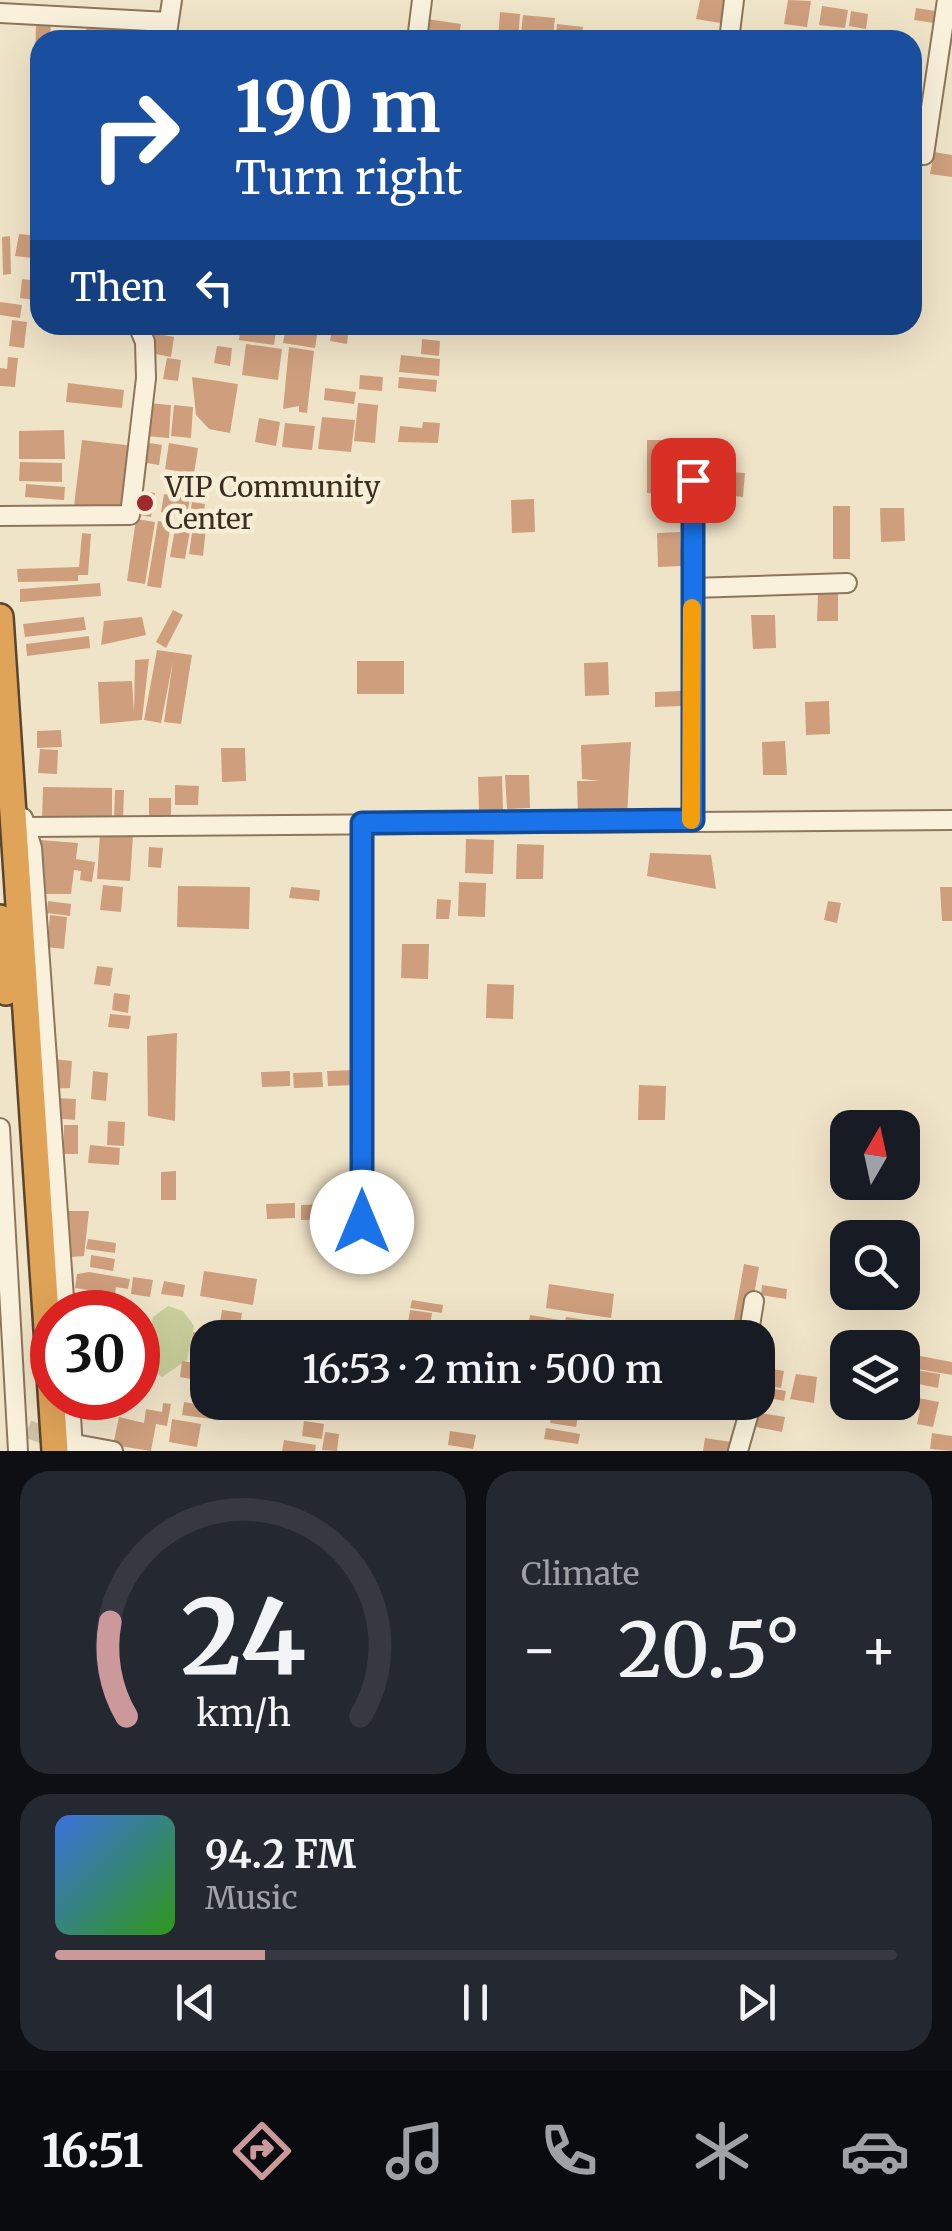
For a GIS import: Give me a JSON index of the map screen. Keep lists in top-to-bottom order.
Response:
{
  "places": ["VIP Community Center"],
  "north": "top",
  "page": {
    "turn": ["190 m", "Turn right"],
    "then": "Then",
    "limit": "30",
    "trip": "16:53 · 2 min · 500 m",
    "tile": "Climate",
    "heat": ["−", "20.5°", "+"],
    "song": ["94.2 FM", "Music"],
    "tabs": "16:51",
    "gauge": ["24", "km/h"]
  }
}
